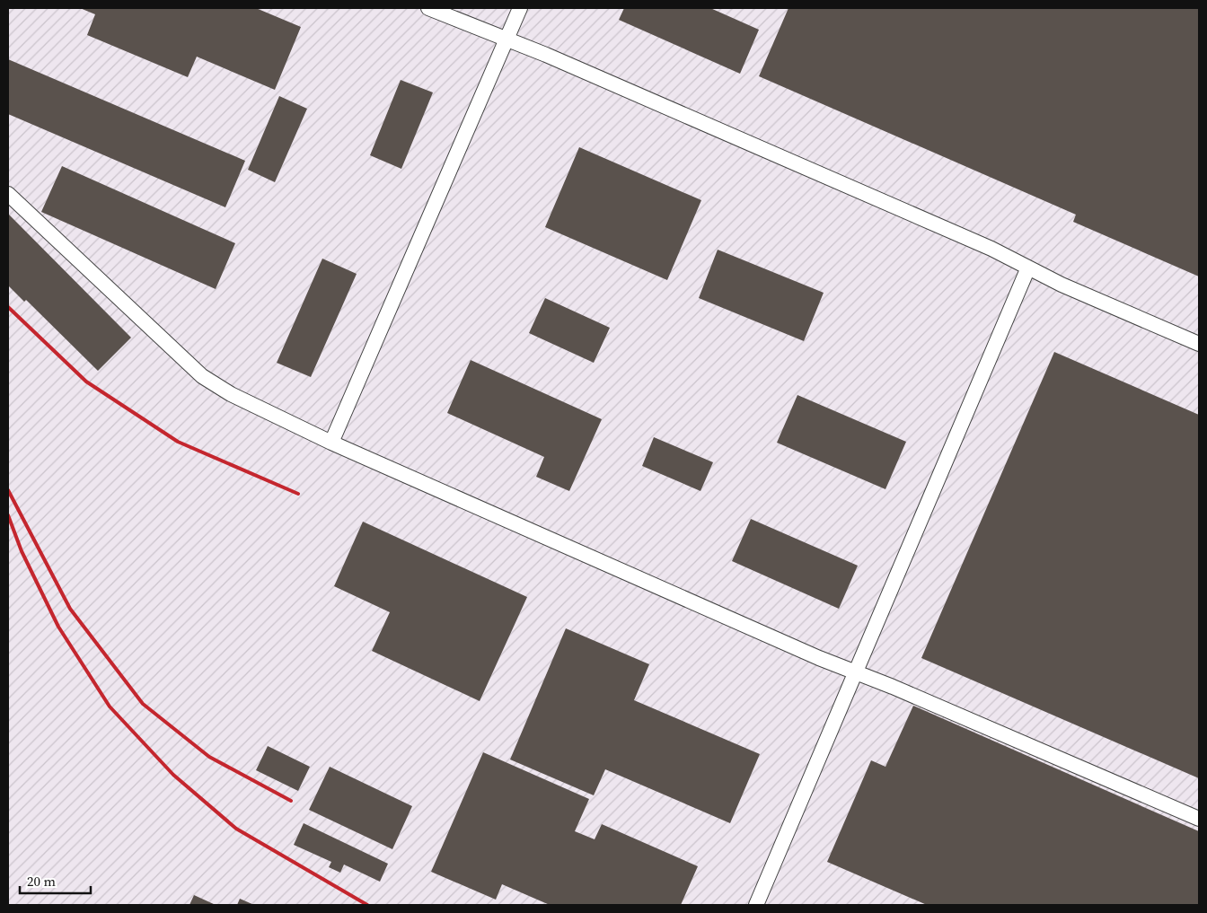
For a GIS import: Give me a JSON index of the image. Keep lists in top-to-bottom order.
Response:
{
  "scale_bar": "20 m"
}
